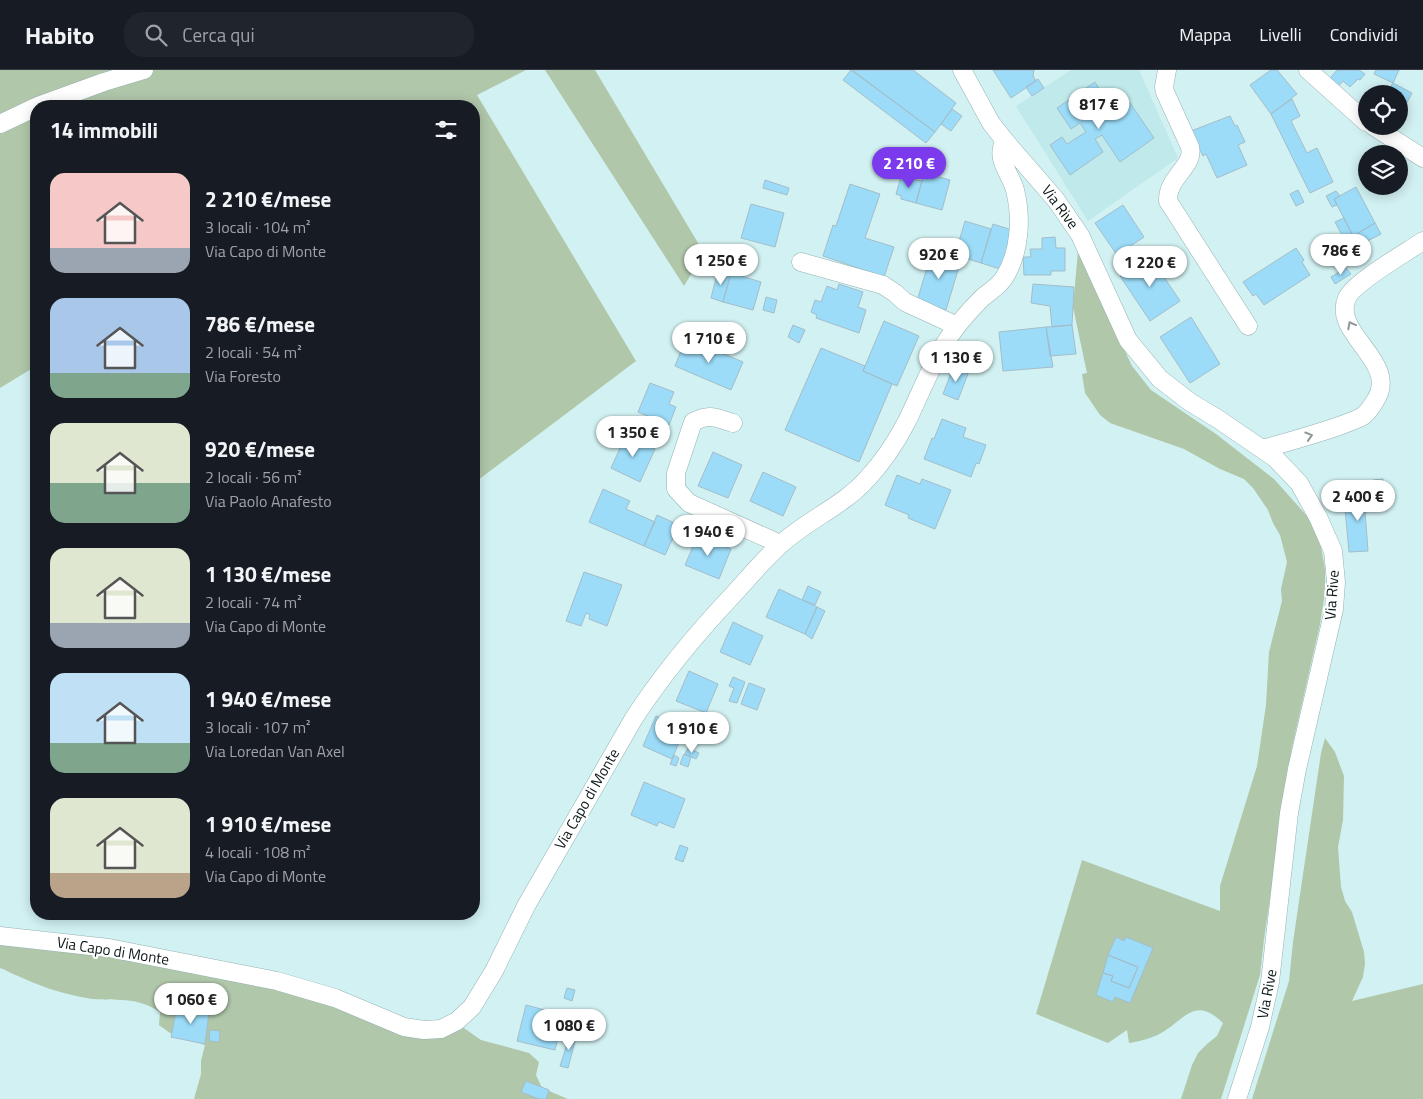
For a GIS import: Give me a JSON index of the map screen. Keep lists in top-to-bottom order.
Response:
{
  "streets": {
    "street": ["Via Rive", "Via Capo di Monte"]
  },
  "crossings": [
    ["Via Rive", "Via Capo di Monte"]
  ],
  "page": {
    "header": "Habito",
    "search": "Cerca qui",
    "nav": ["Mappa", "Livelli", "Condividi"],
    "price": [
      "817 €",
      "2 210 €",
      "786 €",
      "920 €",
      "1 250 €",
      "1 220 €",
      "1 710 €",
      "1 130 €",
      "1 350 €",
      "2 400 €",
      "1 940 €",
      "1 910 €",
      "1 060 €",
      "1 080 €"
    ],
    "heading": "14 immobili",
    "list": [
      {
        "name": "2 210 €/mese",
        "note": "3 locali · 104 m² · Via Capo di Monte"
      },
      {
        "name": "786 €/mese",
        "note": "2 locali · 54 m² · Via Foresto"
      },
      {
        "name": "920 €/mese",
        "note": "2 locali · 56 m² · Via Paolo Anafesto"
      },
      {
        "name": "1 130 €/mese",
        "note": "2 locali · 74 m² · Via Capo di Monte"
      },
      {
        "name": "1 940 €/mese",
        "note": "3 locali · 107 m² · Via Loredan Van Axel"
      },
      {
        "name": "1 910 €/mese",
        "note": "4 locali · 108 m² · Via Capo di Monte"
      }
    ]
  }
}
